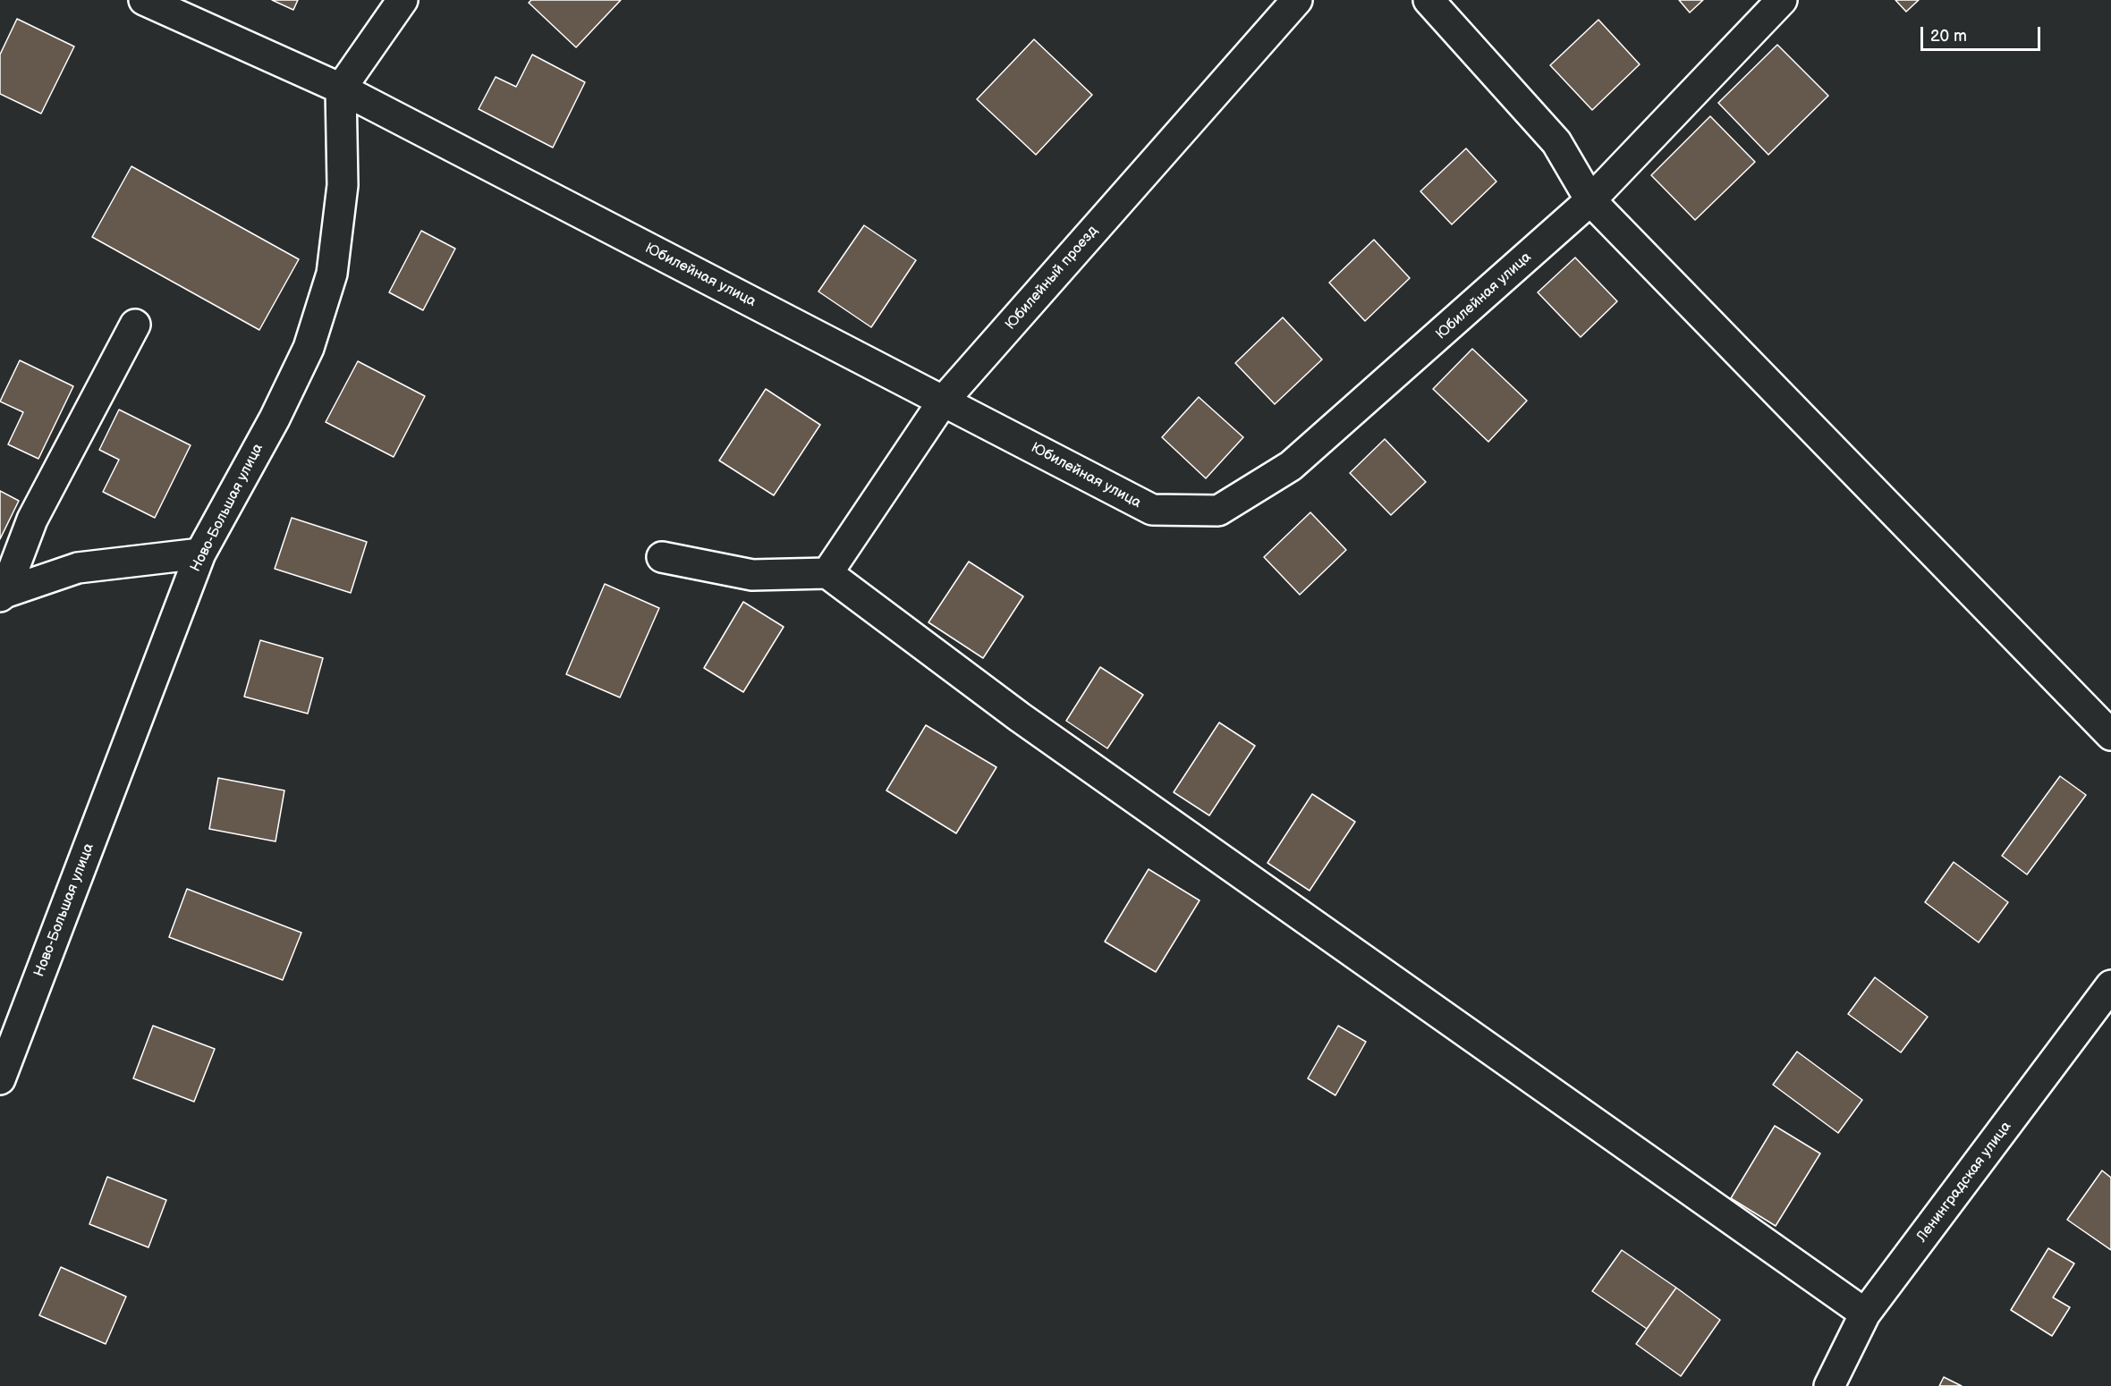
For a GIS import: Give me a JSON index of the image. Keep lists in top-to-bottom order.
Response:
{
  "streets": {
    "street": [
      "Юбилейная улица",
      "Юбилейный проезд",
      "Ново-Большая улица",
      "Ленинградская улица"
    ]
  },
  "crossings": [
    ["Юбилейная улица", "Юбилейный проезд"],
    ["Юбилейная улица", "Ново-Большая улица"]
  ],
  "scale_bar": "20 m"
}
